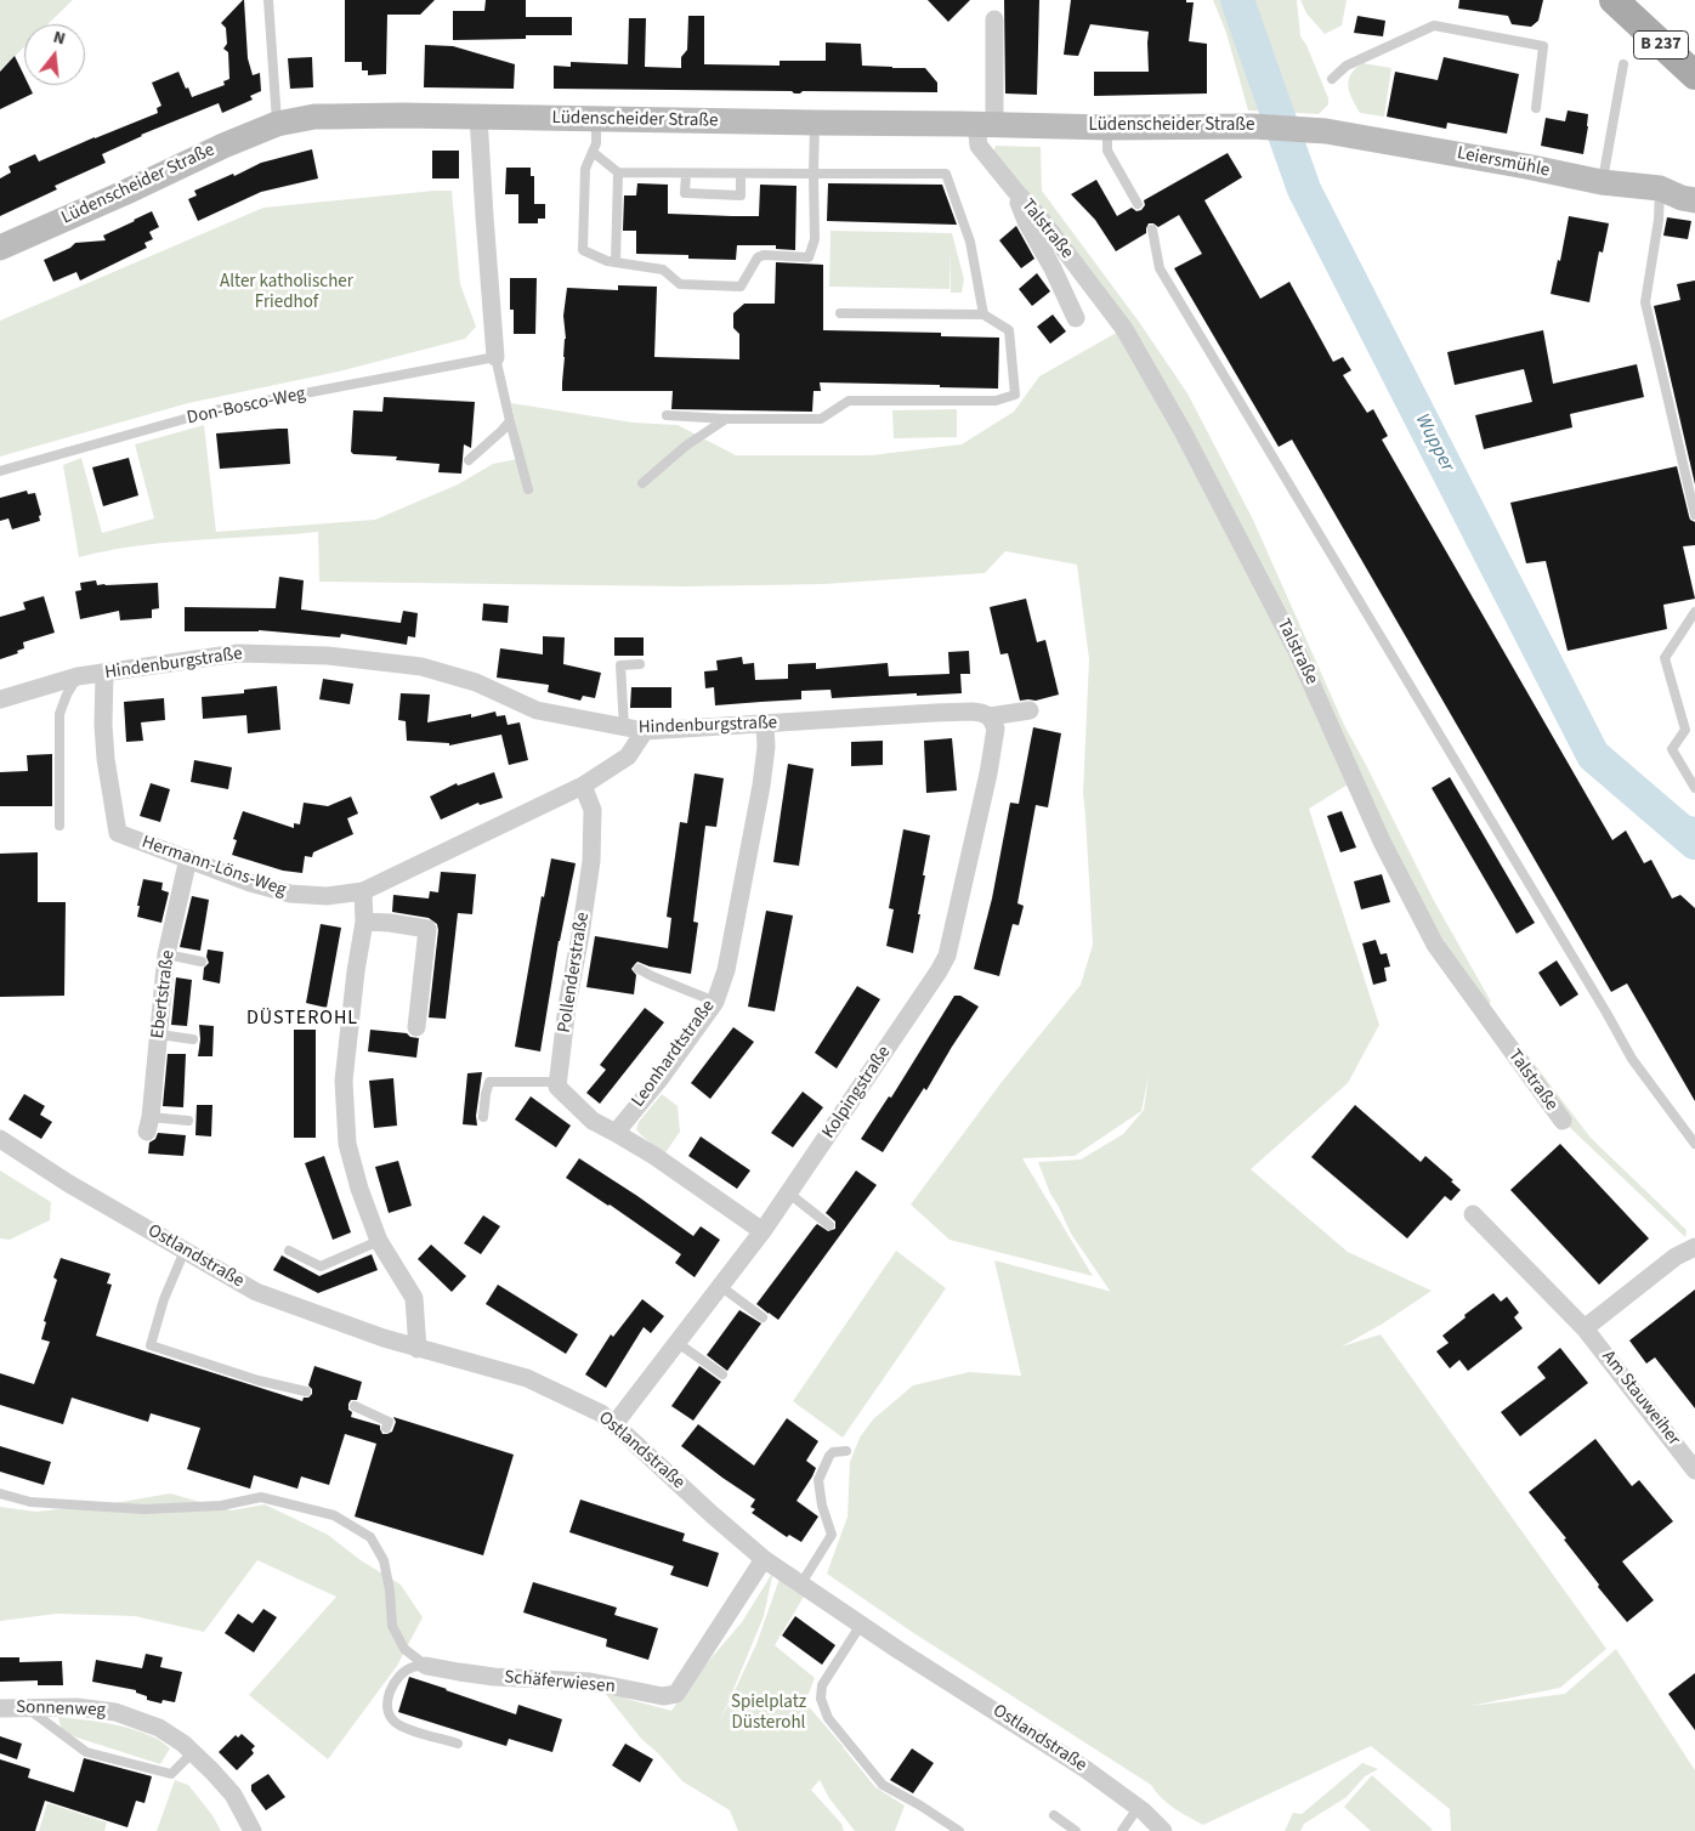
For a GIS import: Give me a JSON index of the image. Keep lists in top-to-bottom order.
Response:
{
  "streets": {
    "main road": ["B 237", "Lüdenscheider Straße", "Leiersmühle"],
    "street": [
      "Talstraße",
      "Hindenburgstraße",
      "Hermann-Löns-Weg",
      "Pollenderstraße",
      "Ebertstraße",
      "Leonhardtstraße",
      "Kolpingstraße",
      "Ostlandstraße",
      "Am Stauweiher",
      "Schäferwiesen",
      "Sonnenweg"
    ],
    "lane": ["Don-Bosco-Weg"]
  },
  "crossings": [
    ["Lüdenscheider Straße", "Leiersmühle"],
    ["Lüdenscheider Straße", "Talstraße"],
    ["Hindenburgstraße", "Hermann-Löns-Weg"],
    ["Hindenburgstraße", "Leonhardtstraße"],
    ["Hindenburgstraße", "Kolpingstraße"],
    ["Hermann-Löns-Weg", "Pollenderstraße"],
    ["Hermann-Löns-Weg", "Ebertstraße"],
    ["Kolpingstraße", "Ostlandstraße"],
    ["Ostlandstraße", "Schäferwiesen"]
  ],
  "districts": ["DÜSTEROHL"],
  "water": ["Wupper"],
  "parks": ["Alter katholischer Friedhof", "Spielplatz Düsterohl"],
  "north": "top"
}
